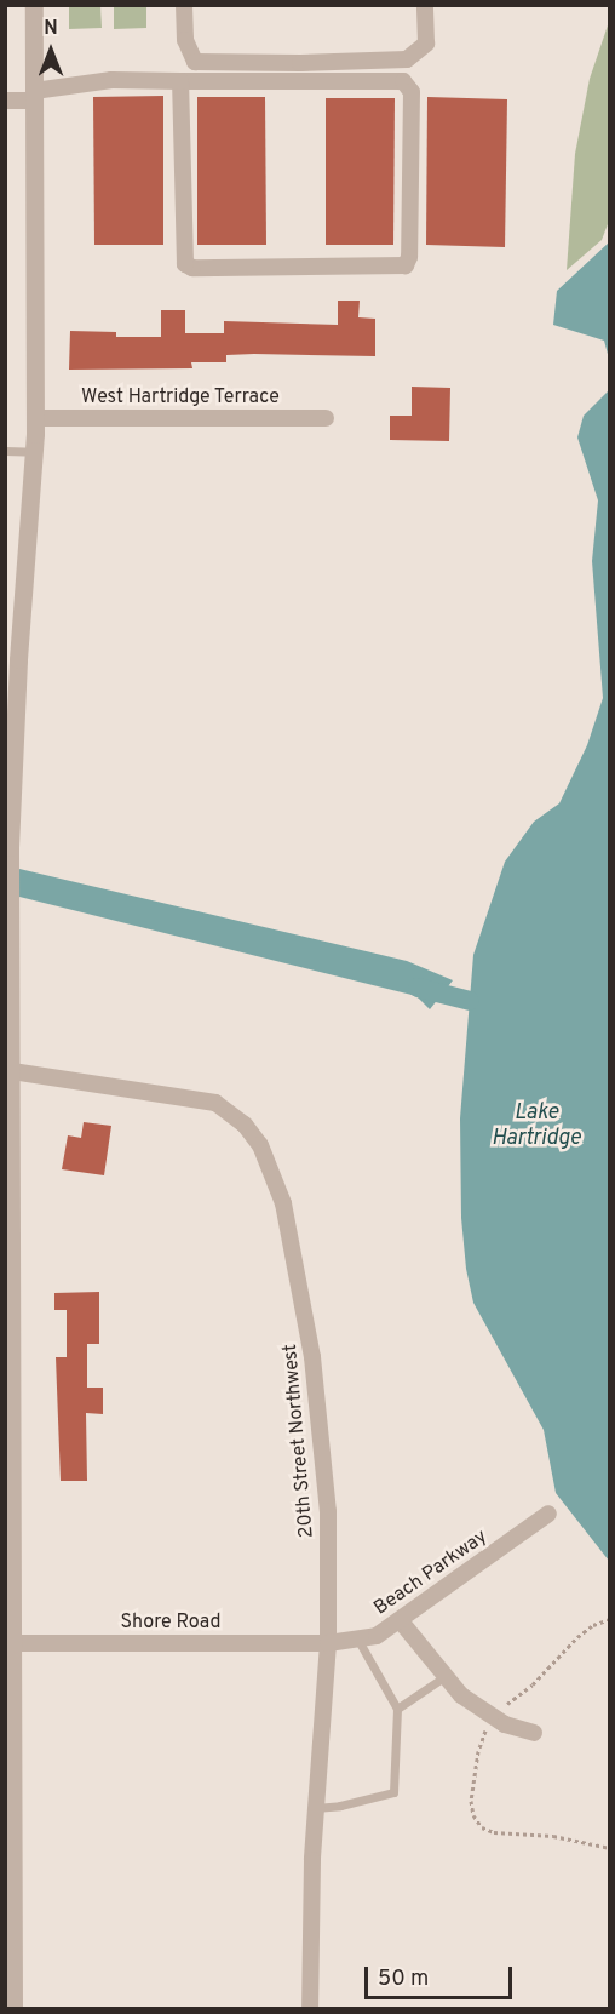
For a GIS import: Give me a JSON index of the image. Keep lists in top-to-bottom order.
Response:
{
  "streets": {
    "street": [
      "West Hartridge Terrace",
      "20th Street Northwest",
      "Beach Parkway",
      "Shore Road"
    ]
  },
  "crossings": [
    ["20th Street Northwest", "Beach Parkway"],
    ["20th Street Northwest", "Shore Road"],
    ["Beach Parkway", "Shore Road"]
  ],
  "water": ["Lake Hartridge"],
  "scale_bar": "50 m",
  "north": "top"
}
